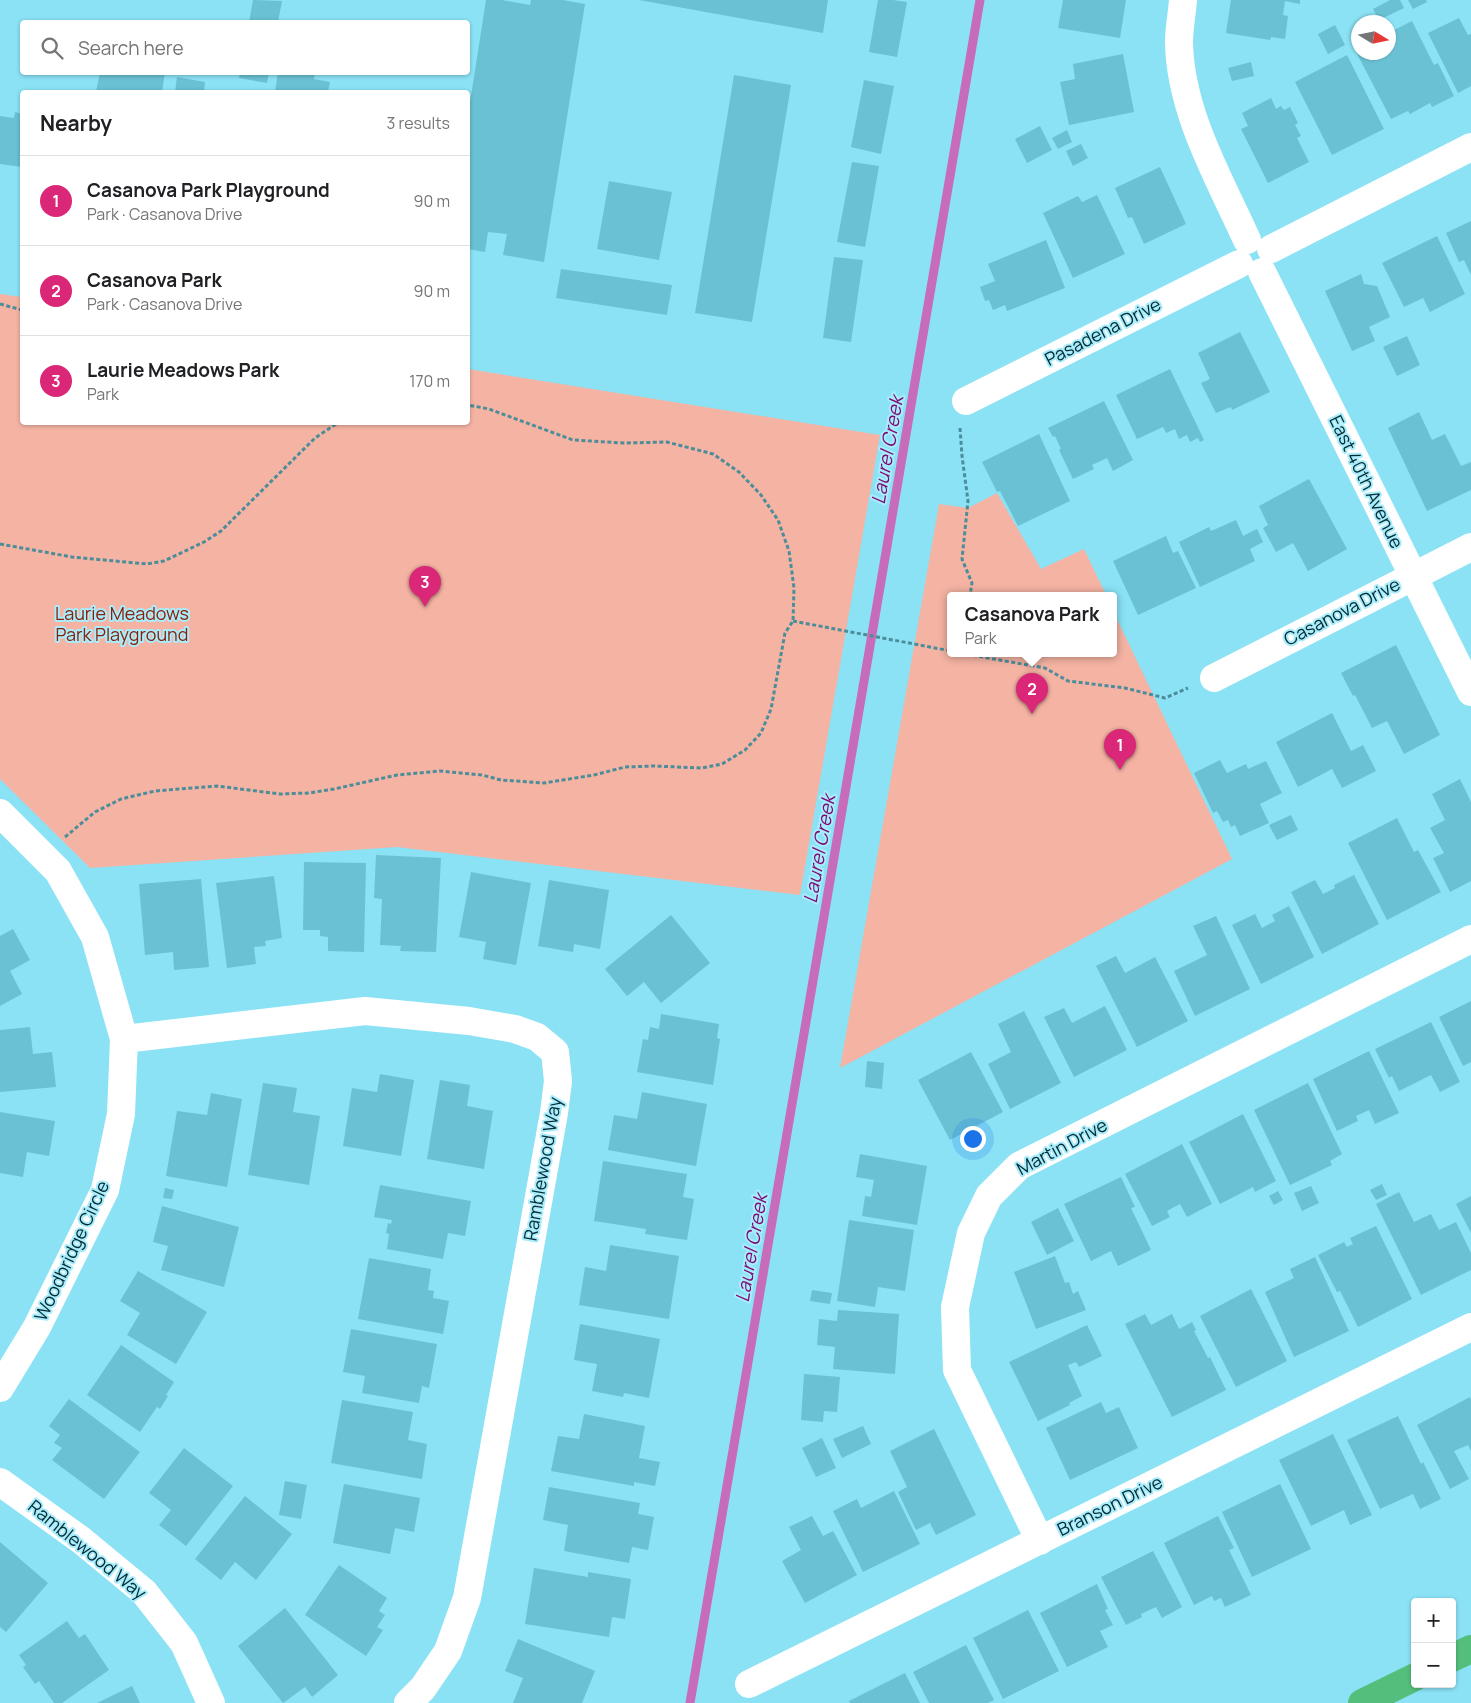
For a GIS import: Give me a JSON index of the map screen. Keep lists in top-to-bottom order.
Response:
{
  "streets": {
    "street": [
      "Pasadena Drive",
      "East 40th Avenue",
      "Casanova Drive",
      "Martin Drive",
      "Ramblewood Way",
      "Woodbridge Circle",
      "Branson Drive"
    ]
  },
  "crossings": [
    ["Pasadena Drive", "East 40th Avenue"],
    ["East 40th Avenue", "Casanova Drive"],
    ["Martin Drive", "Branson Drive"],
    ["Ramblewood Way", "Woodbridge Circle"]
  ],
  "water": ["Laurel Creek"],
  "parks": ["Laurie Meadows Park Playground"],
  "north": "right",
  "page": {
    "search": "Search here",
    "heading": ["Nearby", "3 results"],
    "list": [
      {
        "mark": "1",
        "name": "Casanova Park Playground",
        "note": "Park · Casanova Drive",
        "value": "90 m"
      },
      {
        "mark": "2",
        "name": "Casanova Park",
        "note": "Park · Casanova Drive",
        "value": "90 m"
      },
      {
        "mark": "3",
        "name": "Laurie Meadows Park",
        "note": "Park",
        "value": "170 m"
      }
    ],
    "pins": ["3", "2", "1"],
    "popup": ["Casanova Park", "Park"],
    "map_buttons": ["+", "−"]
  }
}
